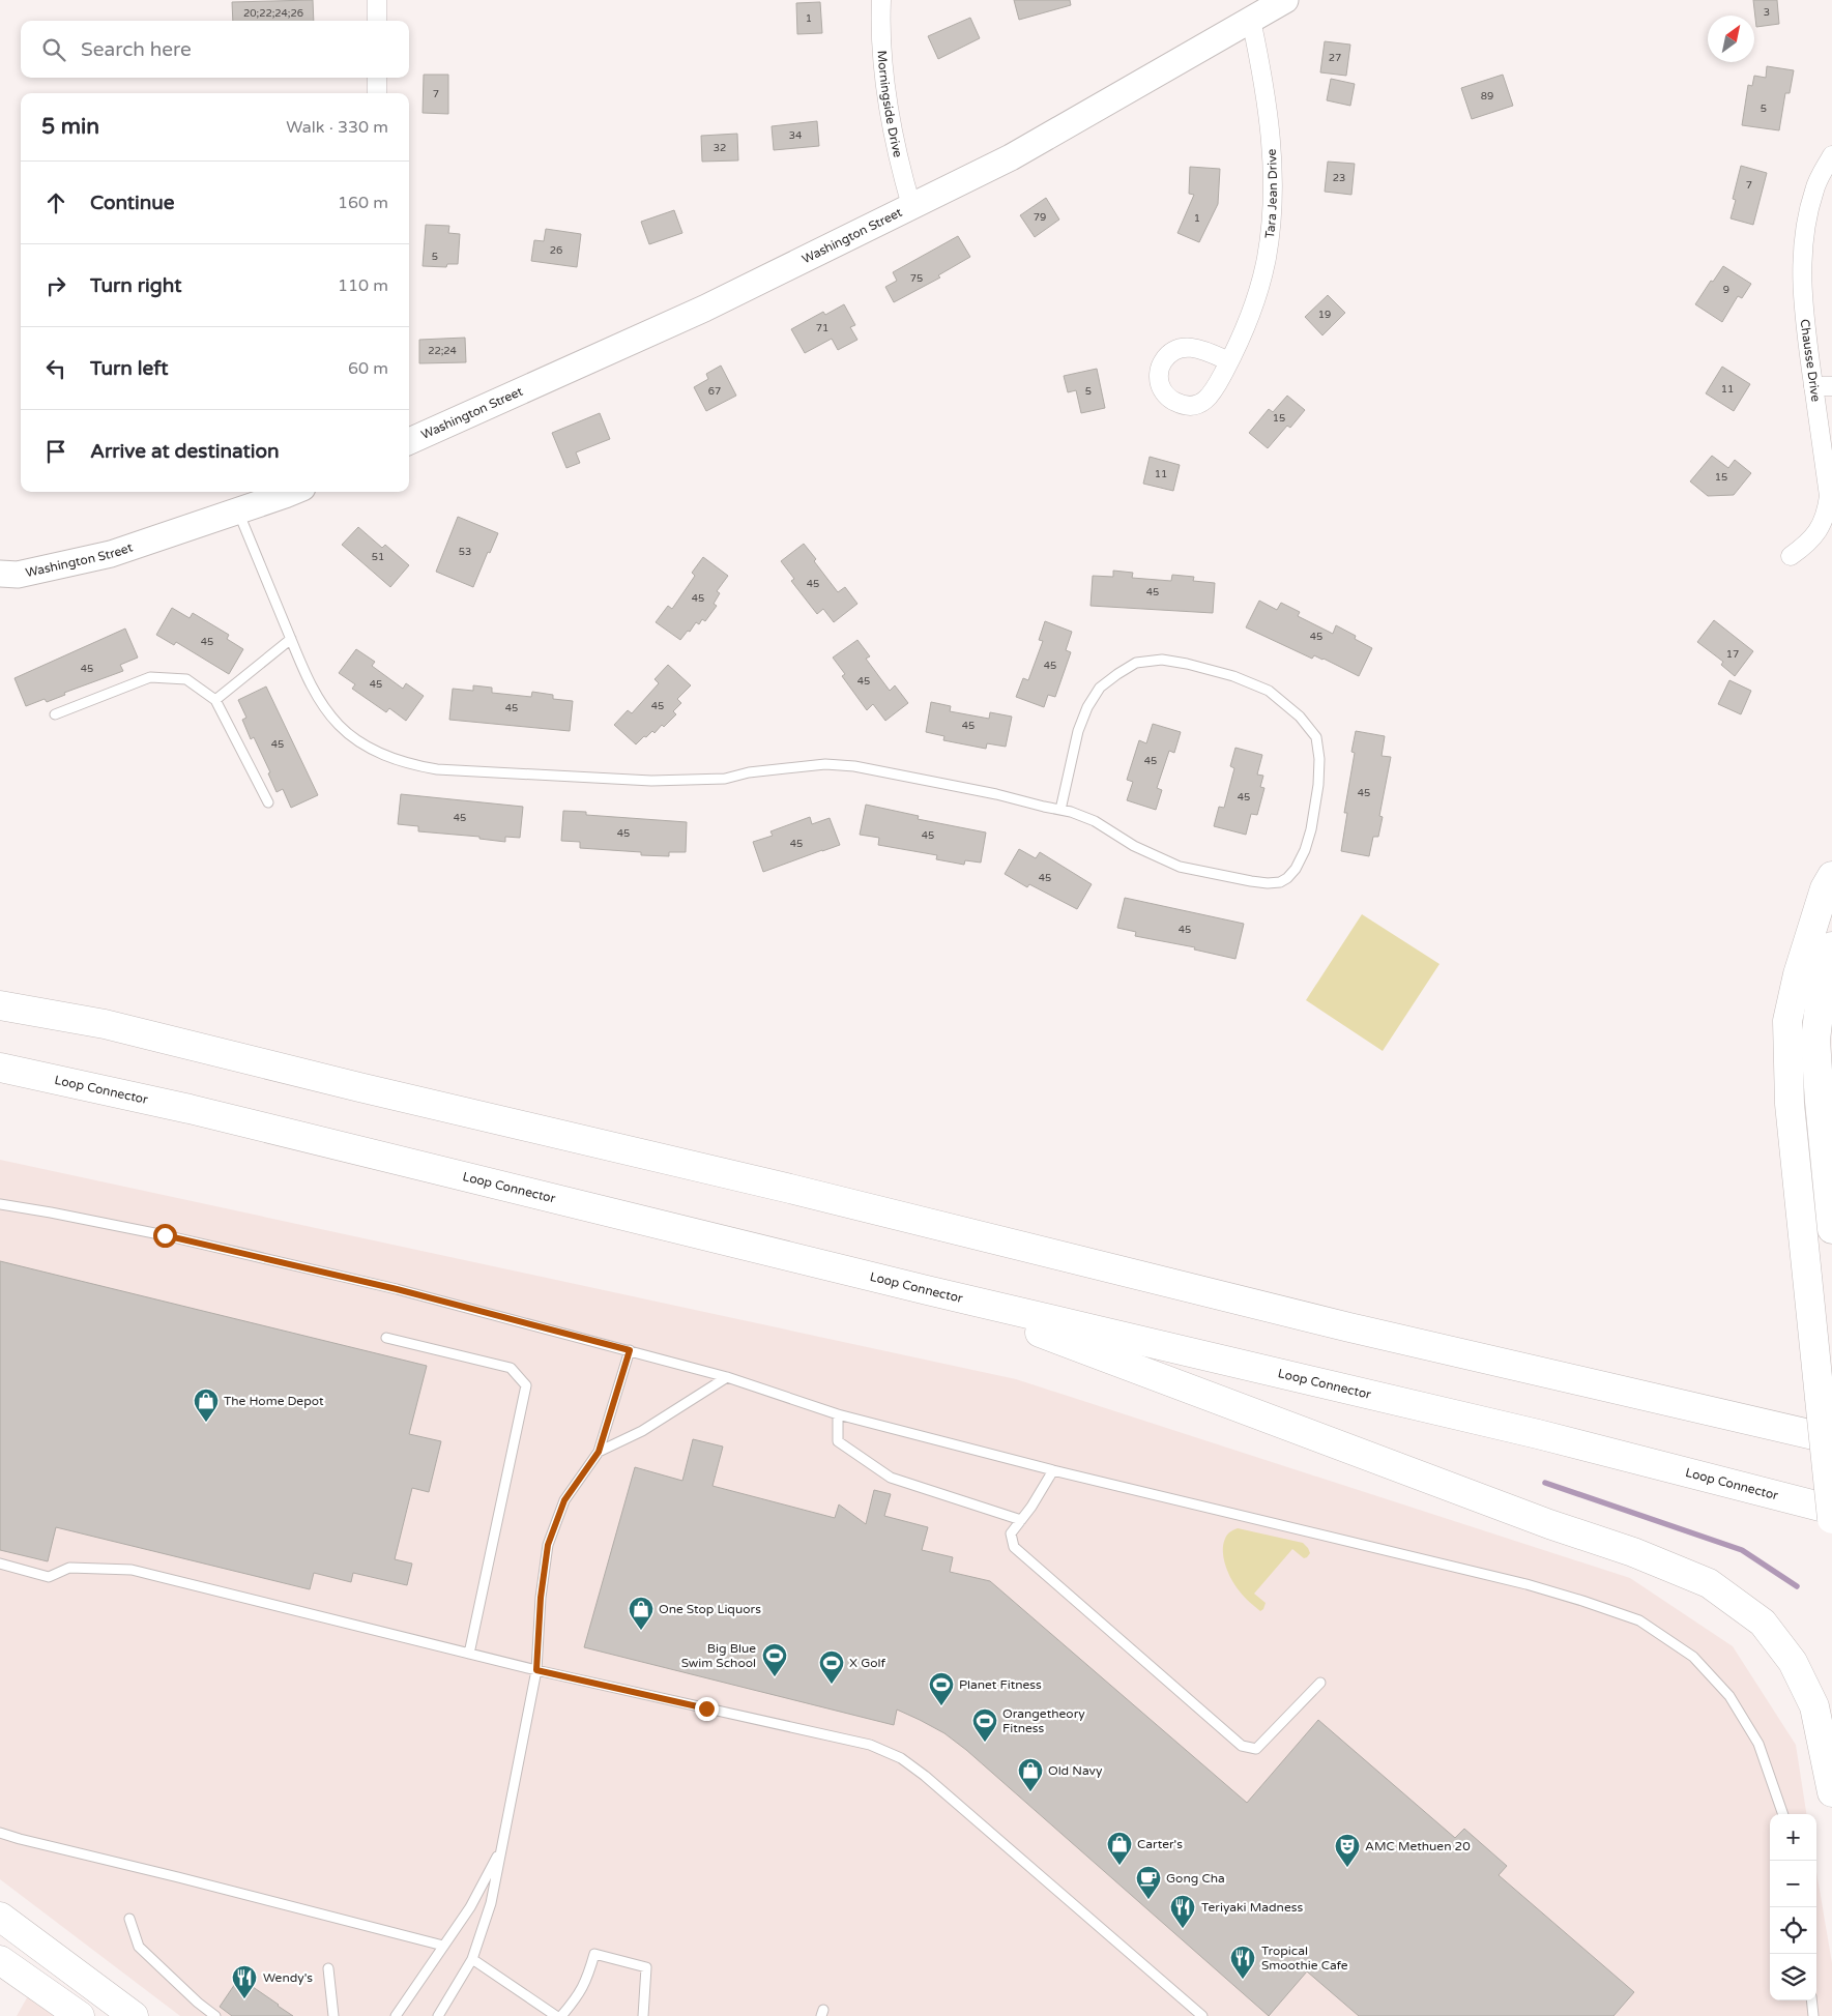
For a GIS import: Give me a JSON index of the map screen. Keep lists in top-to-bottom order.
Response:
{
  "streets": {
    "main road": ["Loop Connector"],
    "street": [
      "Morningside Drive",
      "Tara Jean Drive",
      "Washington Street",
      "Chausse Drive"
    ]
  },
  "crossings": [
    ["Morningside Drive", "Washington Street"],
    ["Tara Jean Drive", "Washington Street"]
  ],
  "places": {
    "shop": [
      "The Home Depot",
      "One Stop Liquors",
      "Old Navy",
      "Carter's"
    ],
    "sports": [
      "Big Blue Swim School",
      "X Golf",
      "Planet Fitness",
      "Orangetheory Fitness"
    ],
    "theatre": ["AMC Methuen 20"],
    "cafe": ["Gong Cha"],
    "restaurant": ["Teriyaki Madness", "Tropical Smoothie Cafe", "Wendy's"]
  },
  "house_numbers": [
    "3",
    "20;22;24;26",
    "1",
    "27",
    "7",
    "89",
    "5",
    "34",
    "32",
    "23",
    "7",
    "79",
    "1",
    "26",
    "5",
    "75",
    "9",
    "19",
    "71",
    "22;24",
    "11",
    "67",
    "5",
    "15",
    "11",
    "15",
    "53",
    "51",
    "45",
    "45",
    "45",
    "45",
    "45",
    "17",
    "45",
    "45",
    "45",
    "45",
    "45",
    "45",
    "45",
    "45",
    "45",
    "45",
    "45",
    "45",
    "45",
    "45",
    "45",
    "45",
    "45"
  ],
  "north": "top right",
  "page": {
    "search": "Search here",
    "heading": ["5 min", "Walk · 330 m"],
    "list": [
      ["Continue", "160 m"],
      ["Turn right", "110 m"],
      ["Turn left", "60 m"],
      "Arrive at destination"
    ],
    "map_buttons": ["+", "−"]
  }
}
